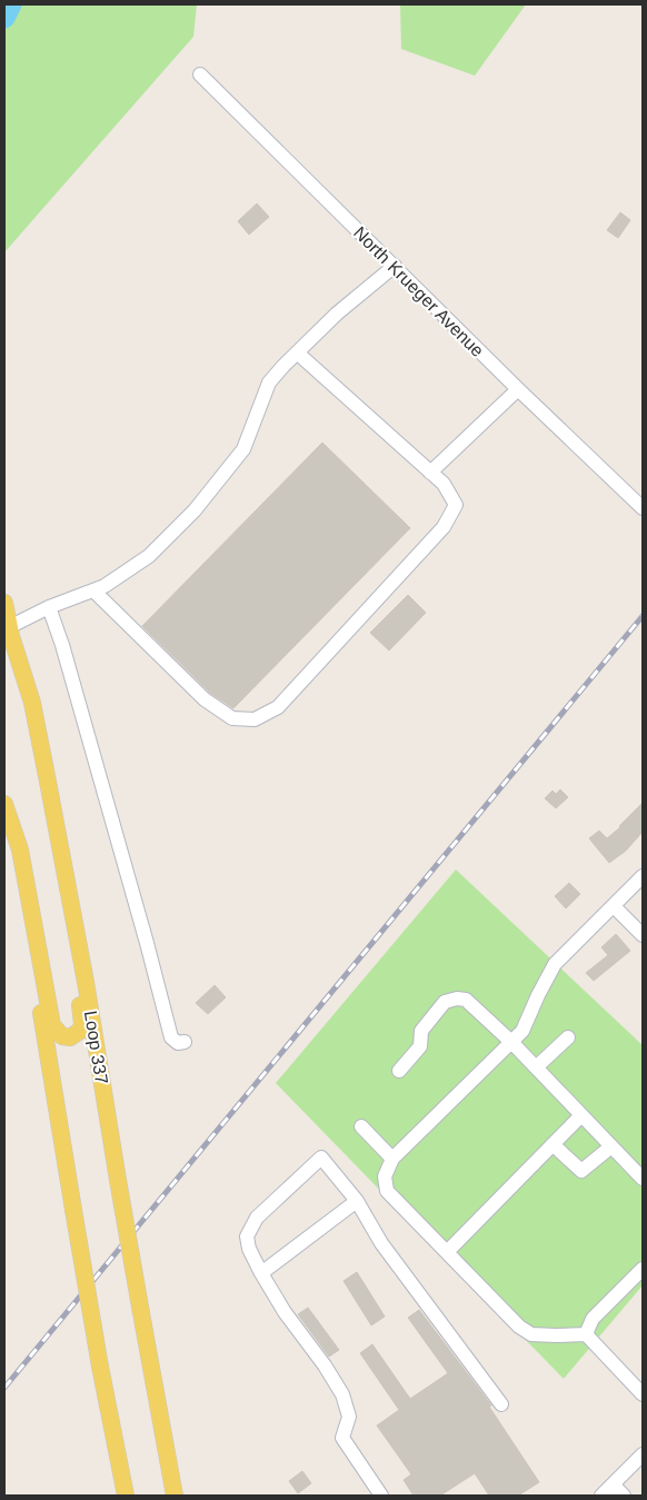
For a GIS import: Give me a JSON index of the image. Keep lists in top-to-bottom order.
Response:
{
  "streets": {
    "main road": ["Loop 337"],
    "street": ["North Krueger Avenue"]
  }
}
